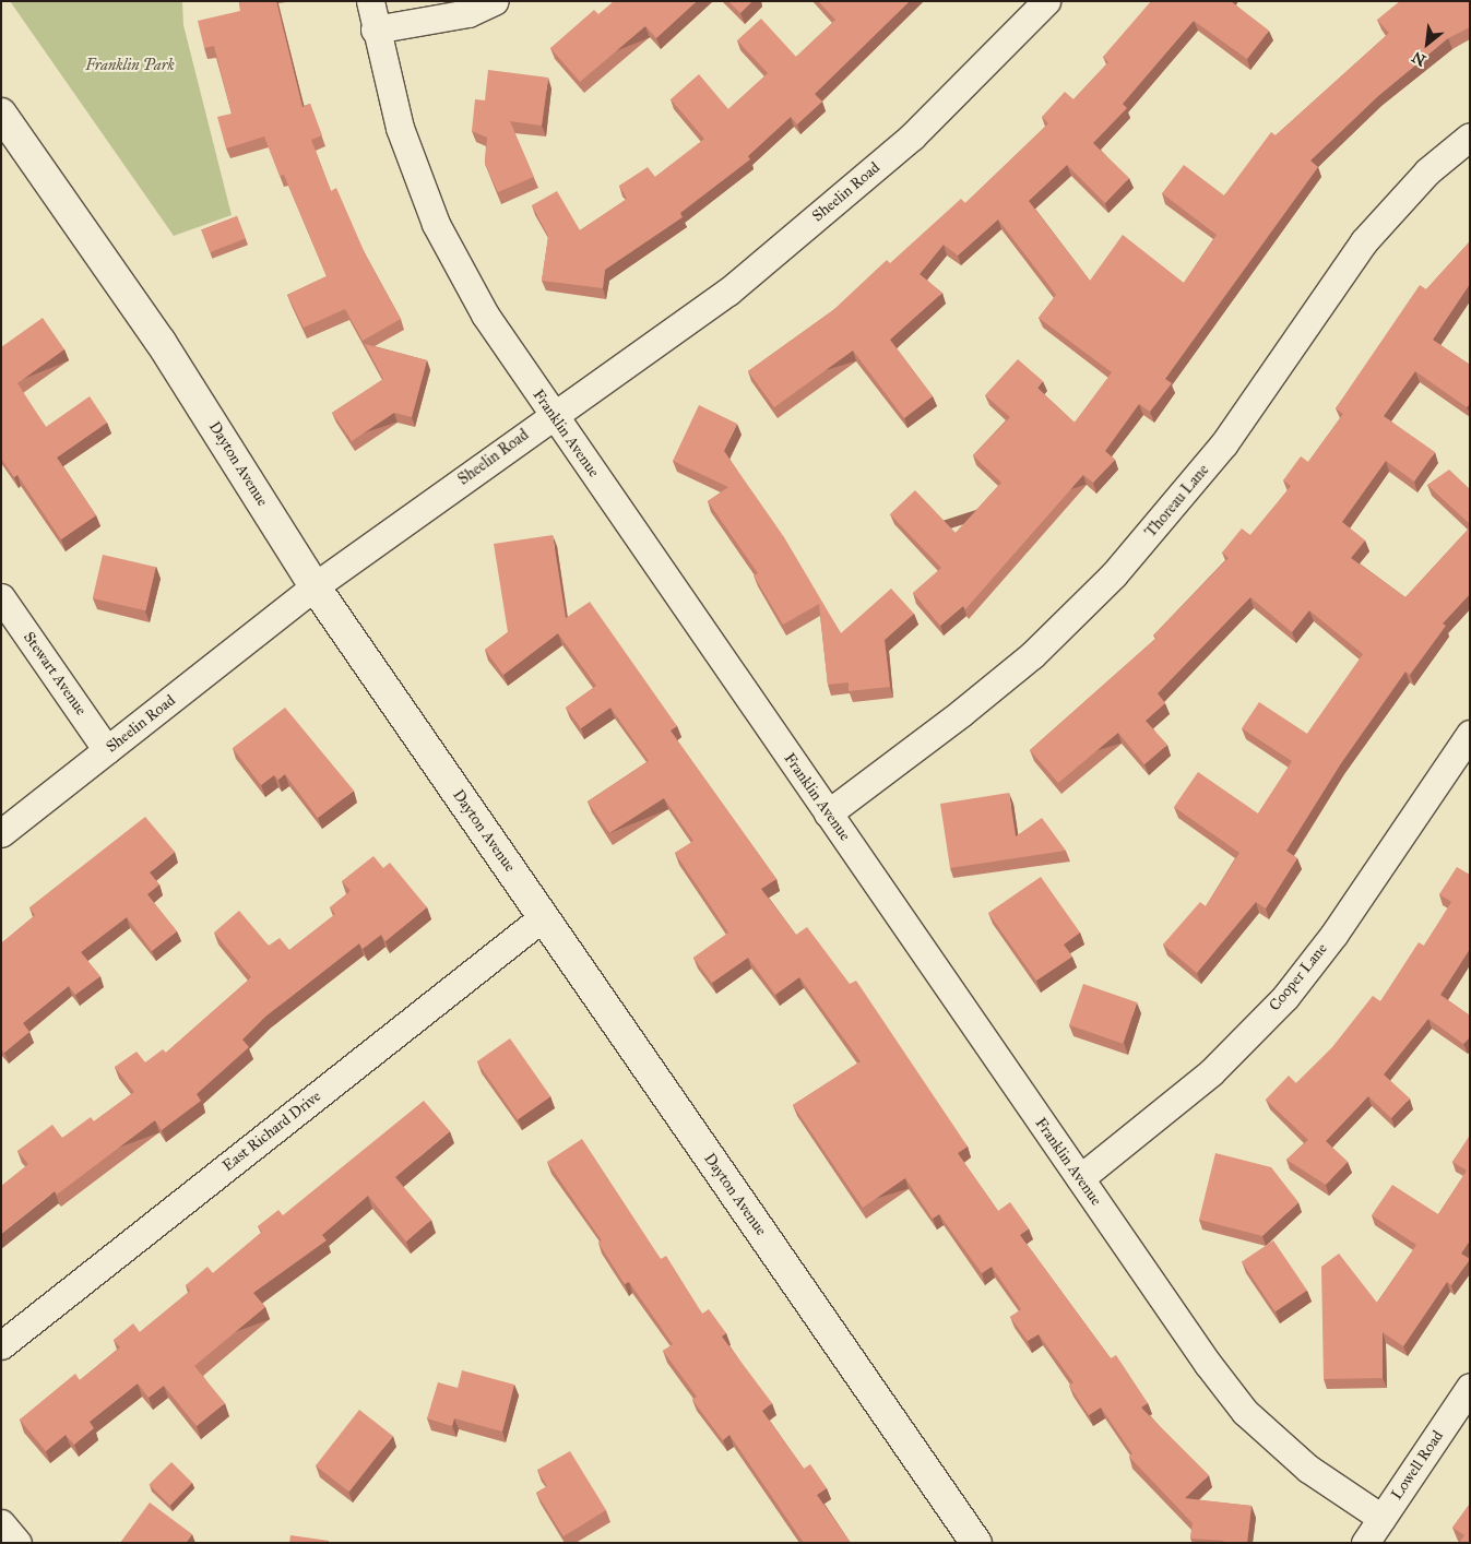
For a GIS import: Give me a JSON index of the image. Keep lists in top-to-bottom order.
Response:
{
  "streets": {
    "main road": ["Dayton Avenue"],
    "street": [
      "Sheelin Road",
      "Franklin Avenue",
      "Thoreau Lane",
      "Stewart Avenue",
      "Cooper Lane",
      "East Richard Drive",
      "Lowell Road"
    ]
  },
  "crossings": [
    ["Sheelin Road", "Franklin Avenue"],
    ["Sheelin Road", "Dayton Avenue"],
    ["Sheelin Road", "Stewart Avenue"],
    ["Franklin Avenue", "Thoreau Lane"],
    ["Franklin Avenue", "Cooper Lane"],
    ["Franklin Avenue", "Lowell Road"],
    ["Dayton Avenue", "East Richard Drive"]
  ],
  "parks": ["Franklin Park"],
  "north": "bottom left"
}
